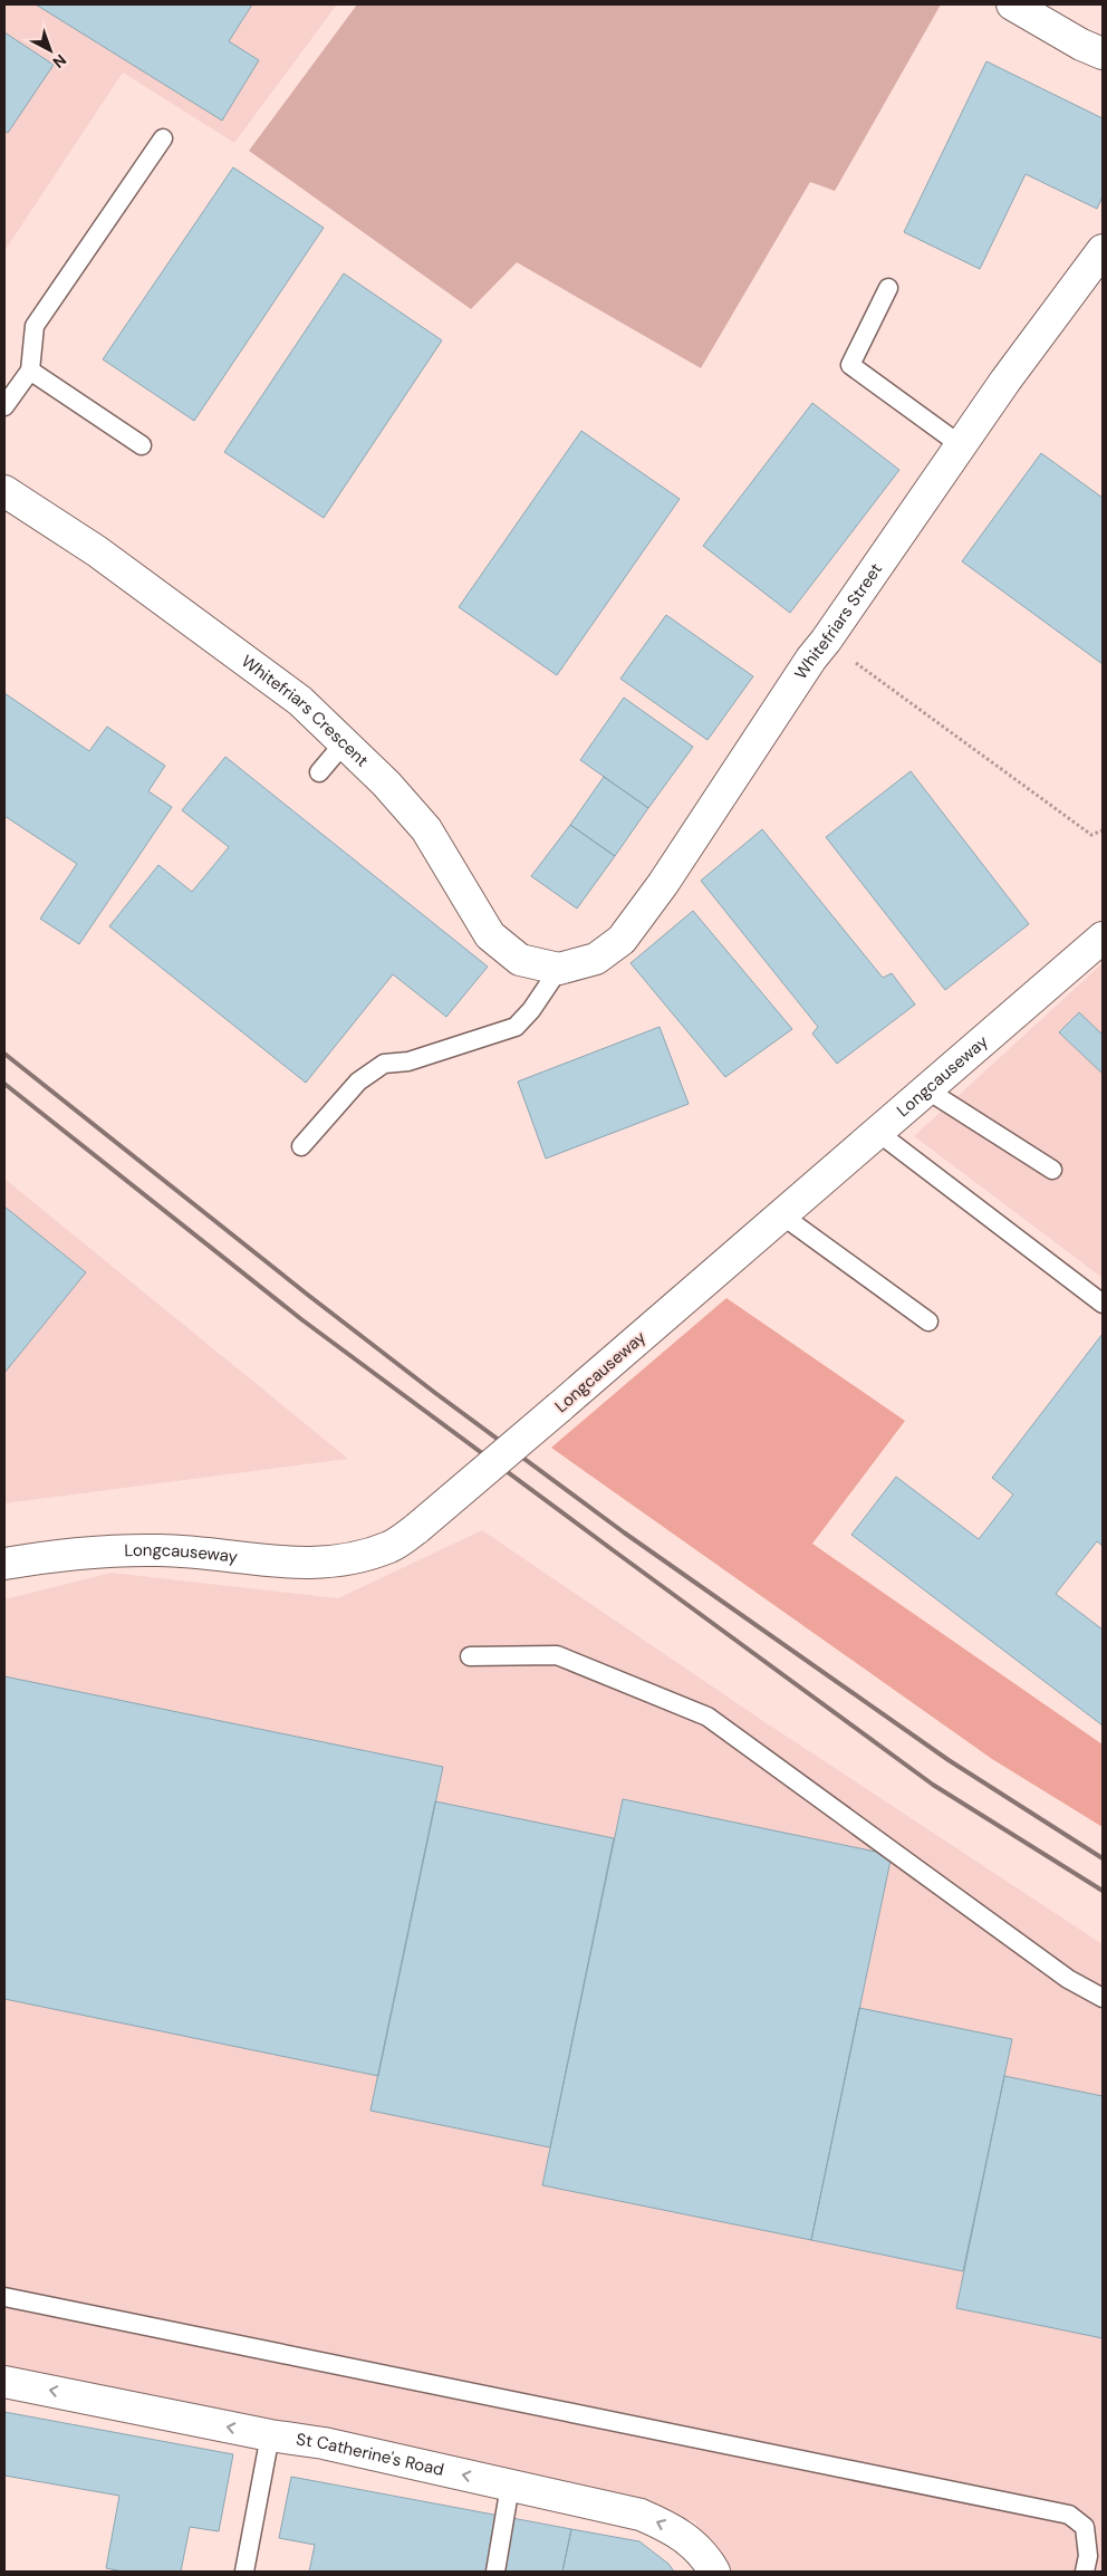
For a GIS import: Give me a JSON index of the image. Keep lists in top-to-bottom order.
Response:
{
  "streets": {
    "street": [
      "Whitefriars Street",
      "Whitefriars Crescent",
      "Longcauseway",
      "St Catherine's Road"
    ]
  },
  "crossings": [
    ["Whitefriars Street", "Whitefriars Crescent"]
  ],
  "one_way": ["St Catherine's Road"],
  "north": "bottom right"
}
